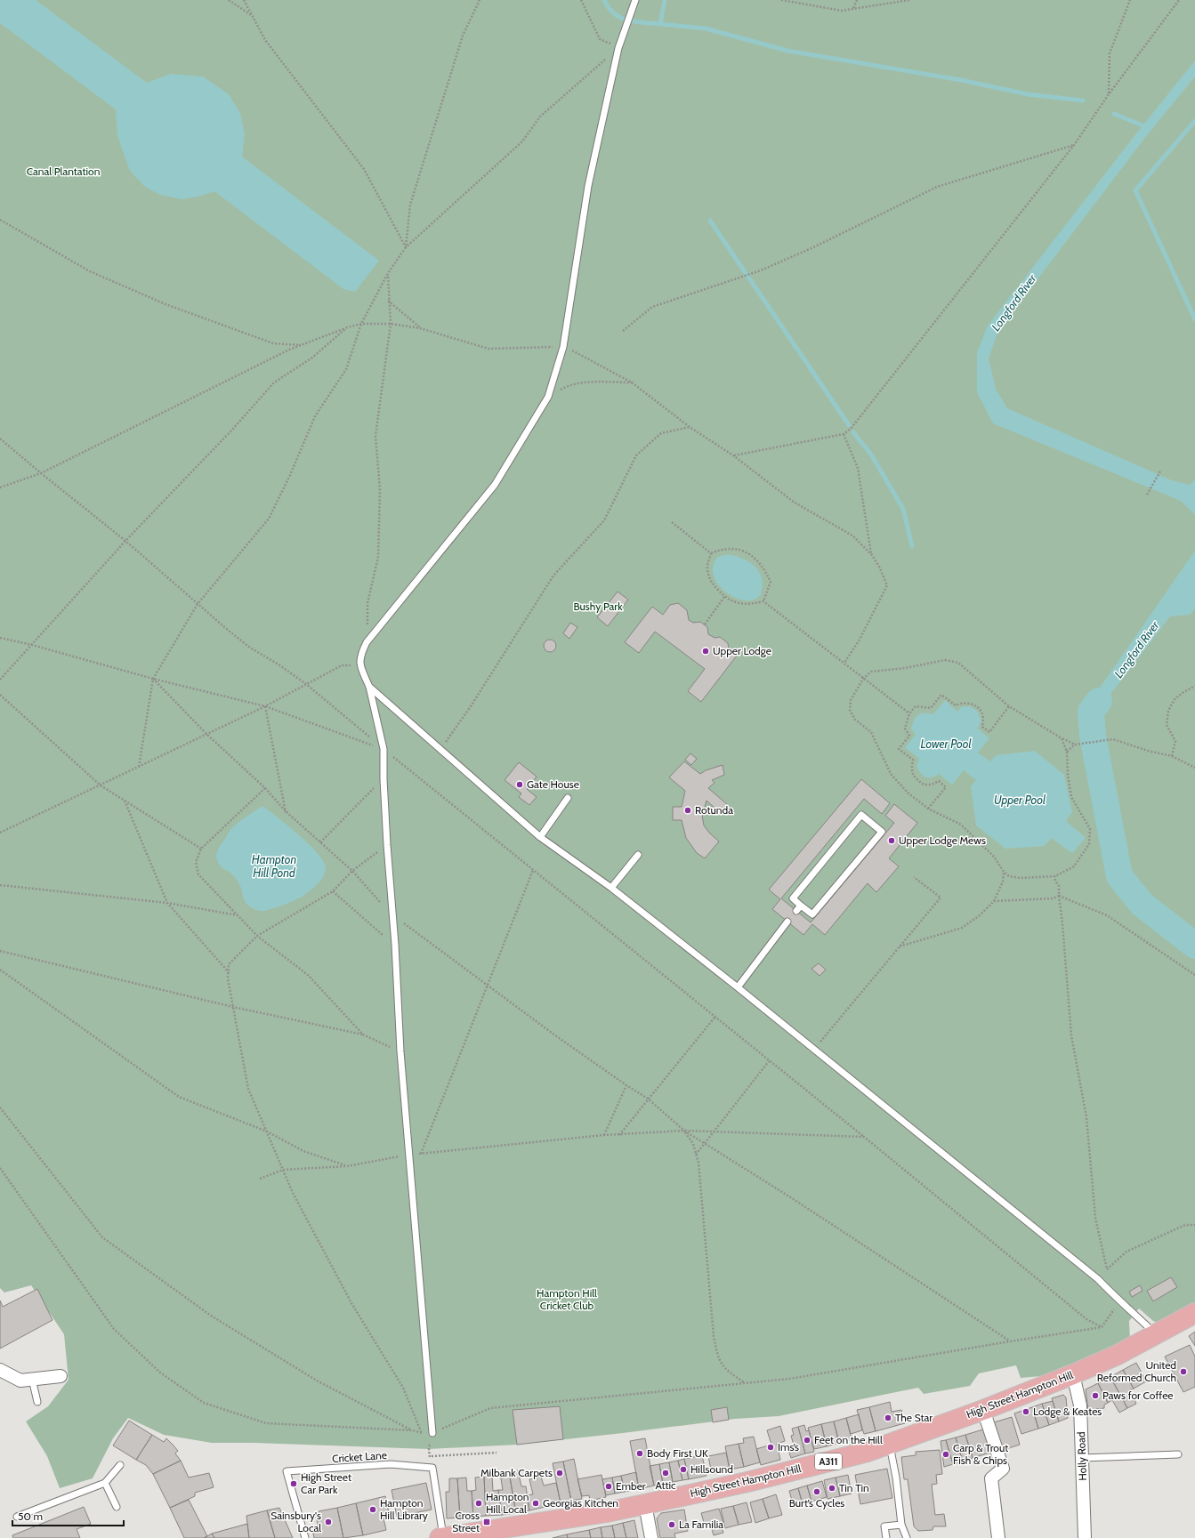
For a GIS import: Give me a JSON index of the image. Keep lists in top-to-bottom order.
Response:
{
  "streets": {
    "main road": ["High Street Hampton Hill", "A311"],
    "street": ["Holly Road"],
    "lane": ["Cricket Lane"]
  },
  "crossings": [
    ["High Street Hampton Hill", "Holly Road"]
  ],
  "water": [
    "Longford River",
    "Lower Pool",
    "Upper Pool",
    "Hampton Hill Pond"
  ],
  "parks": ["Canal Plantation", "Bushy Park", "Hampton Hill Cricket Club"],
  "places": {
    "other": [
      "Upper Lodge",
      "Gate House",
      "Rotunda",
      "Upper Lodge Mews",
      "United Reformed Church",
      "Paws for Coffee",
      "Lodge & Keates",
      "The Star",
      "Feet on the Hill",
      "Ims’s",
      "Body First UK",
      "Carp & Trout Fish & Chips",
      "Hillsound",
      "Milbank Carpets",
      "Attic",
      "High Street Car Park",
      "Ember",
      "Tin Tin",
      "Burt’s Cycles",
      "Hampton Hill Local",
      "Georgias Kitchen",
      "Hampton Hill Library",
      "Sainsbury's Local",
      "La Familia"
    ],
    "transit": ["Cross Street"]
  },
  "scale_bar": "50 m"
}
